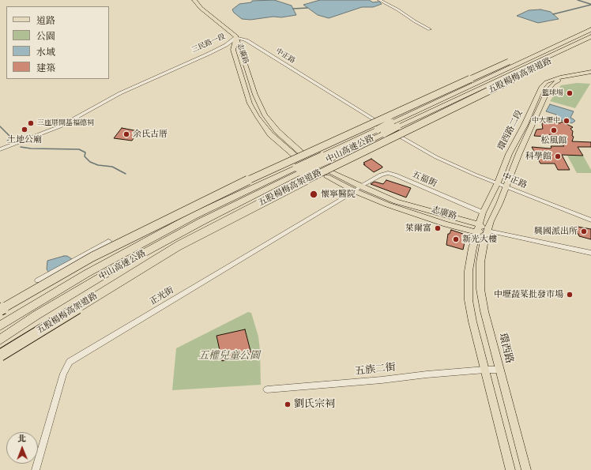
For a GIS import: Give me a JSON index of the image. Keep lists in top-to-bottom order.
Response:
{
  "streets": {
    "highway": ["五股楊梅高架道路", "中山高速公路"],
    "main road": [
      "志廣路",
      "中正路",
      "環西路二段",
      "環西路"
    ],
    "street": [
      "三民路一段",
      "五福街",
      "正光街",
      "五族二街"
    ]
  },
  "crossings": [
    ["三民路一段", "志廣路"],
    ["三民路一段", "中正路"],
    ["志廣路", "中正路"],
    ["志廣路", "環西路二段"],
    ["志廣路", "五福街"],
    ["志廣路", "正光街"],
    ["志廣路", "環西路"],
    ["中正路", "環西路二段"],
    ["環西路二段", "五福街"],
    ["環西路二段", "環西路"],
    ["五福街", "正光街"],
    ["環西路", "五族二街"]
  ],
  "parks": ["五權兒童公園"],
  "places": [
    "籃球場",
    "中大壢中",
    "三座厝開基福德祠",
    "土地公廟",
    "松風館",
    "余氏古厝",
    "科學館",
    "懷寧醫院",
    "萊爾富",
    "興國派出所",
    "新光大樓",
    "中壢蔬菜批發市場",
    "劉氏宗祠"
  ],
  "legend": [
    "道路",
    "公園",
    "水域",
    "建築"
  ],
  "north": "top"
}
